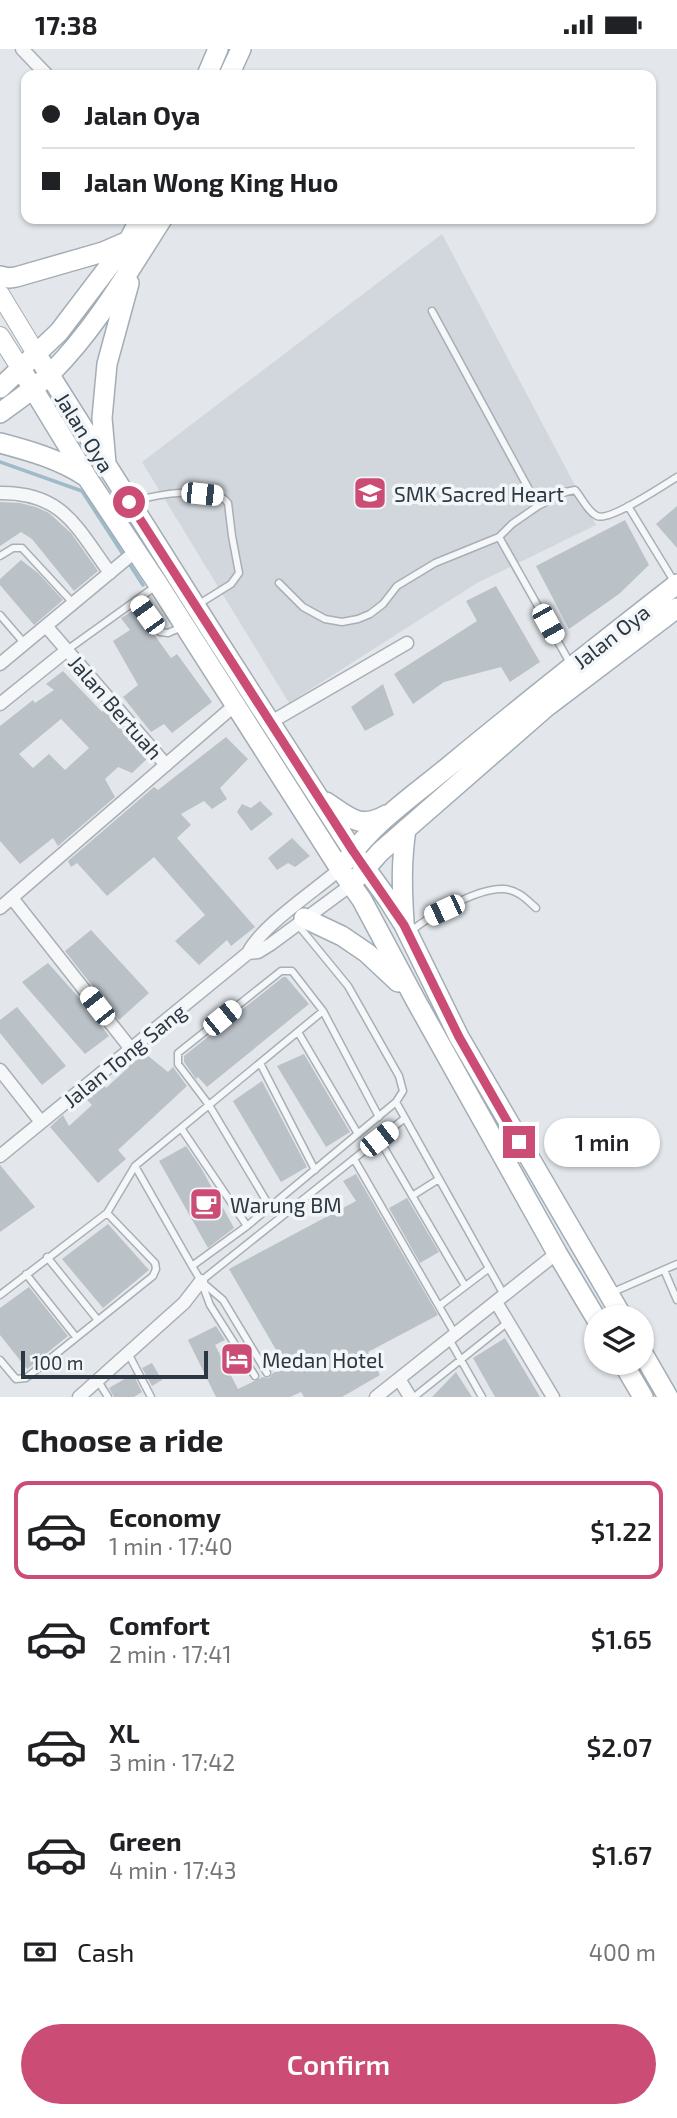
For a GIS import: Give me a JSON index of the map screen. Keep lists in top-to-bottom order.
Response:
{
  "streets": {
    "main road": ["Jalan Oya"],
    "street": ["Jalan Bertuah", "Jalan Tong Sang"]
  },
  "crossings": [
    ["Jalan Oya", "Jalan Tong Sang"]
  ],
  "places": {
    "school or university": ["SMK Sacred Heart"],
    "cafe": ["Warung BM"],
    "hotel": ["Medan Hotel"]
  },
  "scale_bar": "100 m",
  "page": {
    "status": "17:38",
    "banner": ["Jalan Oya", "Jalan Wong King Huo"],
    "bubble": "1 min",
    "scale": "100 m",
    "heading": "Choose a ride",
    "list": [
      {
        "name": "Economy",
        "note": "1 min · 17:40",
        "value": "$1.22"
      },
      {
        "name": "Comfort",
        "note": "2 min · 17:41",
        "value": "$1.65"
      },
      {
        "name": "XL",
        "note": "3 min · 17:42",
        "value": "$2.07"
      },
      {
        "name": "Green",
        "note": "4 min · 17:43",
        "value": "$1.67"
      }
    ],
    "pay": ["Cash", "400 m"],
    "buttons": "Confirm"
  }
}
